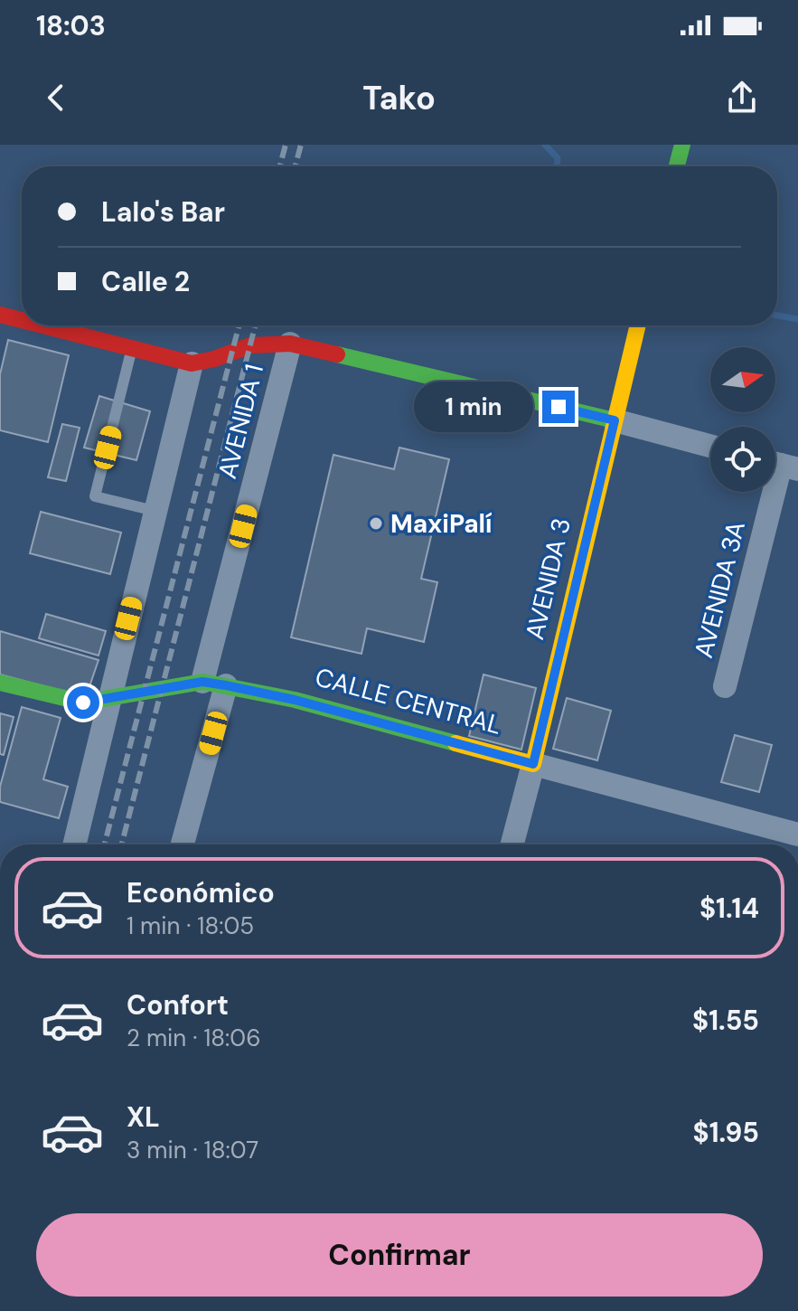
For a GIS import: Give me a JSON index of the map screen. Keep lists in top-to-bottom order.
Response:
{
  "streets": {
    "street": [
      "AVENIDA 1",
      "AVENIDA 3",
      "AVENIDA 3A",
      "CALLE CENTRAL"
    ]
  },
  "crossings": [
    ["AVENIDA 1", "CALLE CENTRAL"],
    ["AVENIDA 3", "CALLE CENTRAL"]
  ],
  "places": ["MaxiPalí"],
  "north": "right",
  "page": {
    "status": "18:03",
    "header": "Tako",
    "banner": ["Lalo's Bar", "Calle 2"],
    "bubble": "1 min",
    "list": [
      {
        "name": "Económico",
        "note": "1 min · 18:05",
        "value": "$1.14"
      },
      {
        "name": "Confort",
        "note": "2 min · 18:06",
        "value": "$1.55"
      },
      {
        "name": "XL",
        "note": "3 min · 18:07",
        "value": "$1.95"
      }
    ],
    "buttons": "Confirmar"
  }
}
